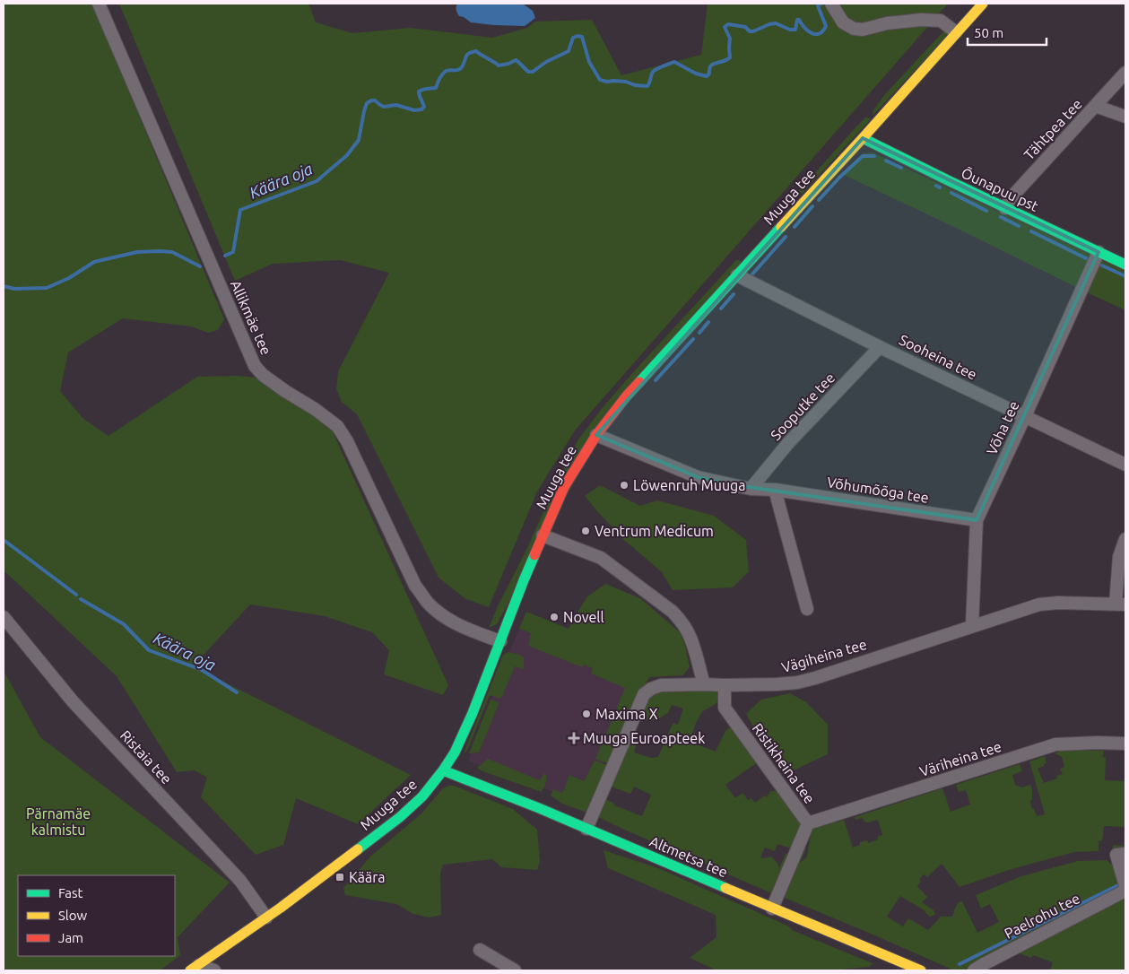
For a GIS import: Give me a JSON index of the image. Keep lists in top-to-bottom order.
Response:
{
  "streets": {
    "main road": ["Õunapuu pst", "Muuga tee", "Altmetsa tee"],
    "street": [
      "Tähtpea tee",
      "Allikmäe tee",
      "Sooheina tee",
      "Sooputke tee",
      "Võha tee",
      "Võhumõõga tee",
      "Vägiheina tee",
      "Ristaia tee",
      "Väriheina tee",
      "Ristikheina tee",
      "Paelrohu tee"
    ]
  },
  "crossings": [
    ["Tähtpea tee", "Õunapuu pst"],
    ["Õunapuu pst", "Muuga tee"],
    ["Õunapuu pst", "Võha tee"],
    ["Muuga tee", "Allikmäe tee"],
    ["Muuga tee", "Sooheina tee"],
    ["Muuga tee", "Võhumõõga tee"],
    ["Muuga tee", "Ristaia tee"],
    ["Muuga tee", "Altmetsa tee"],
    ["Sooheina tee", "Sooputke tee"],
    ["Sooheina tee", "Võha tee"],
    ["Sooputke tee", "Võhumõõga tee"],
    ["Võha tee", "Võhumõõga tee"],
    ["Võha tee", "Vägiheina tee"],
    ["Vägiheina tee", "Ristikheina tee"],
    ["Vägiheina tee", "Altmetsa tee"],
    ["Väriheina tee", "Ristikheina tee"],
    ["Ristikheina tee", "Altmetsa tee"]
  ],
  "water": ["Käära oja"],
  "parks": ["Pärnamäe kalmistu"],
  "places": {
    "other": [
      "Löwenruh Muuga",
      "Ventrum Medicum",
      "Novell",
      "Maxima X"
    ],
    "health": ["Muuga Euroapteek"],
    "transit": ["Käära"]
  },
  "legend": ["Fast", "Slow", "Jam"],
  "scale_bar": "50 m"
}
